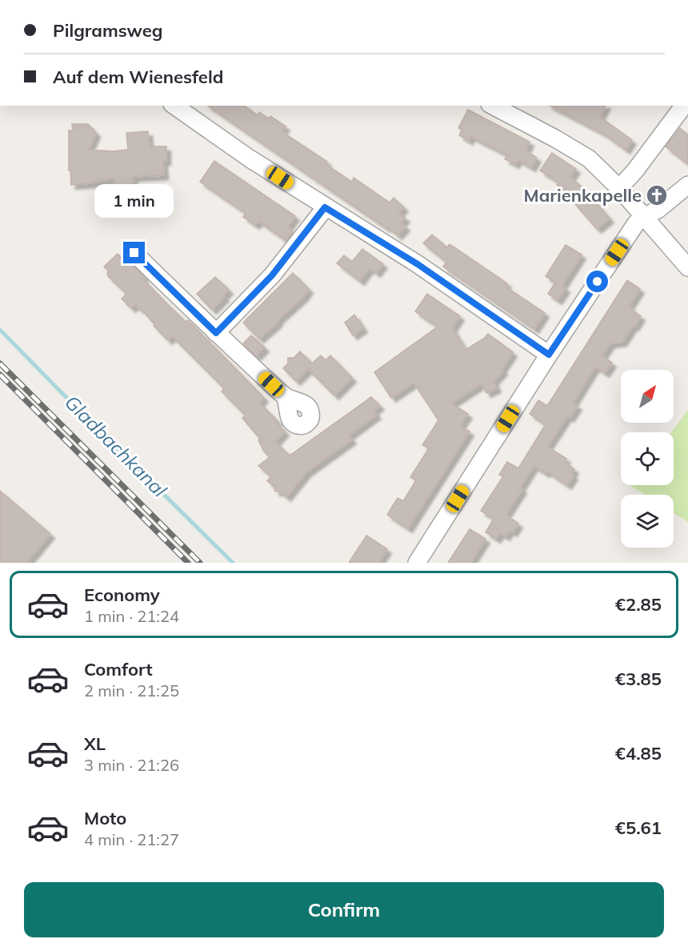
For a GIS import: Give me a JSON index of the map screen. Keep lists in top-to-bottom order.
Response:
{
  "water": ["Gladbachkanal"],
  "places": {
    "church": ["Marienkapelle"]
  },
  "north": "top right",
  "page": {
    "banner": ["Pilgramsweg", "Auf dem Wienesfeld"],
    "bubble": "1 min",
    "list": [
      {
        "name": "Economy",
        "note": "1 min · 21:24",
        "value": "€2.85"
      },
      {
        "name": "Comfort",
        "note": "2 min · 21:25",
        "value": "€3.85"
      },
      {
        "name": "XL",
        "note": "3 min · 21:26",
        "value": "€4.85"
      },
      {
        "name": "Moto",
        "note": "4 min · 21:27",
        "value": "€5.61"
      }
    ],
    "buttons": "Confirm"
  }
}
